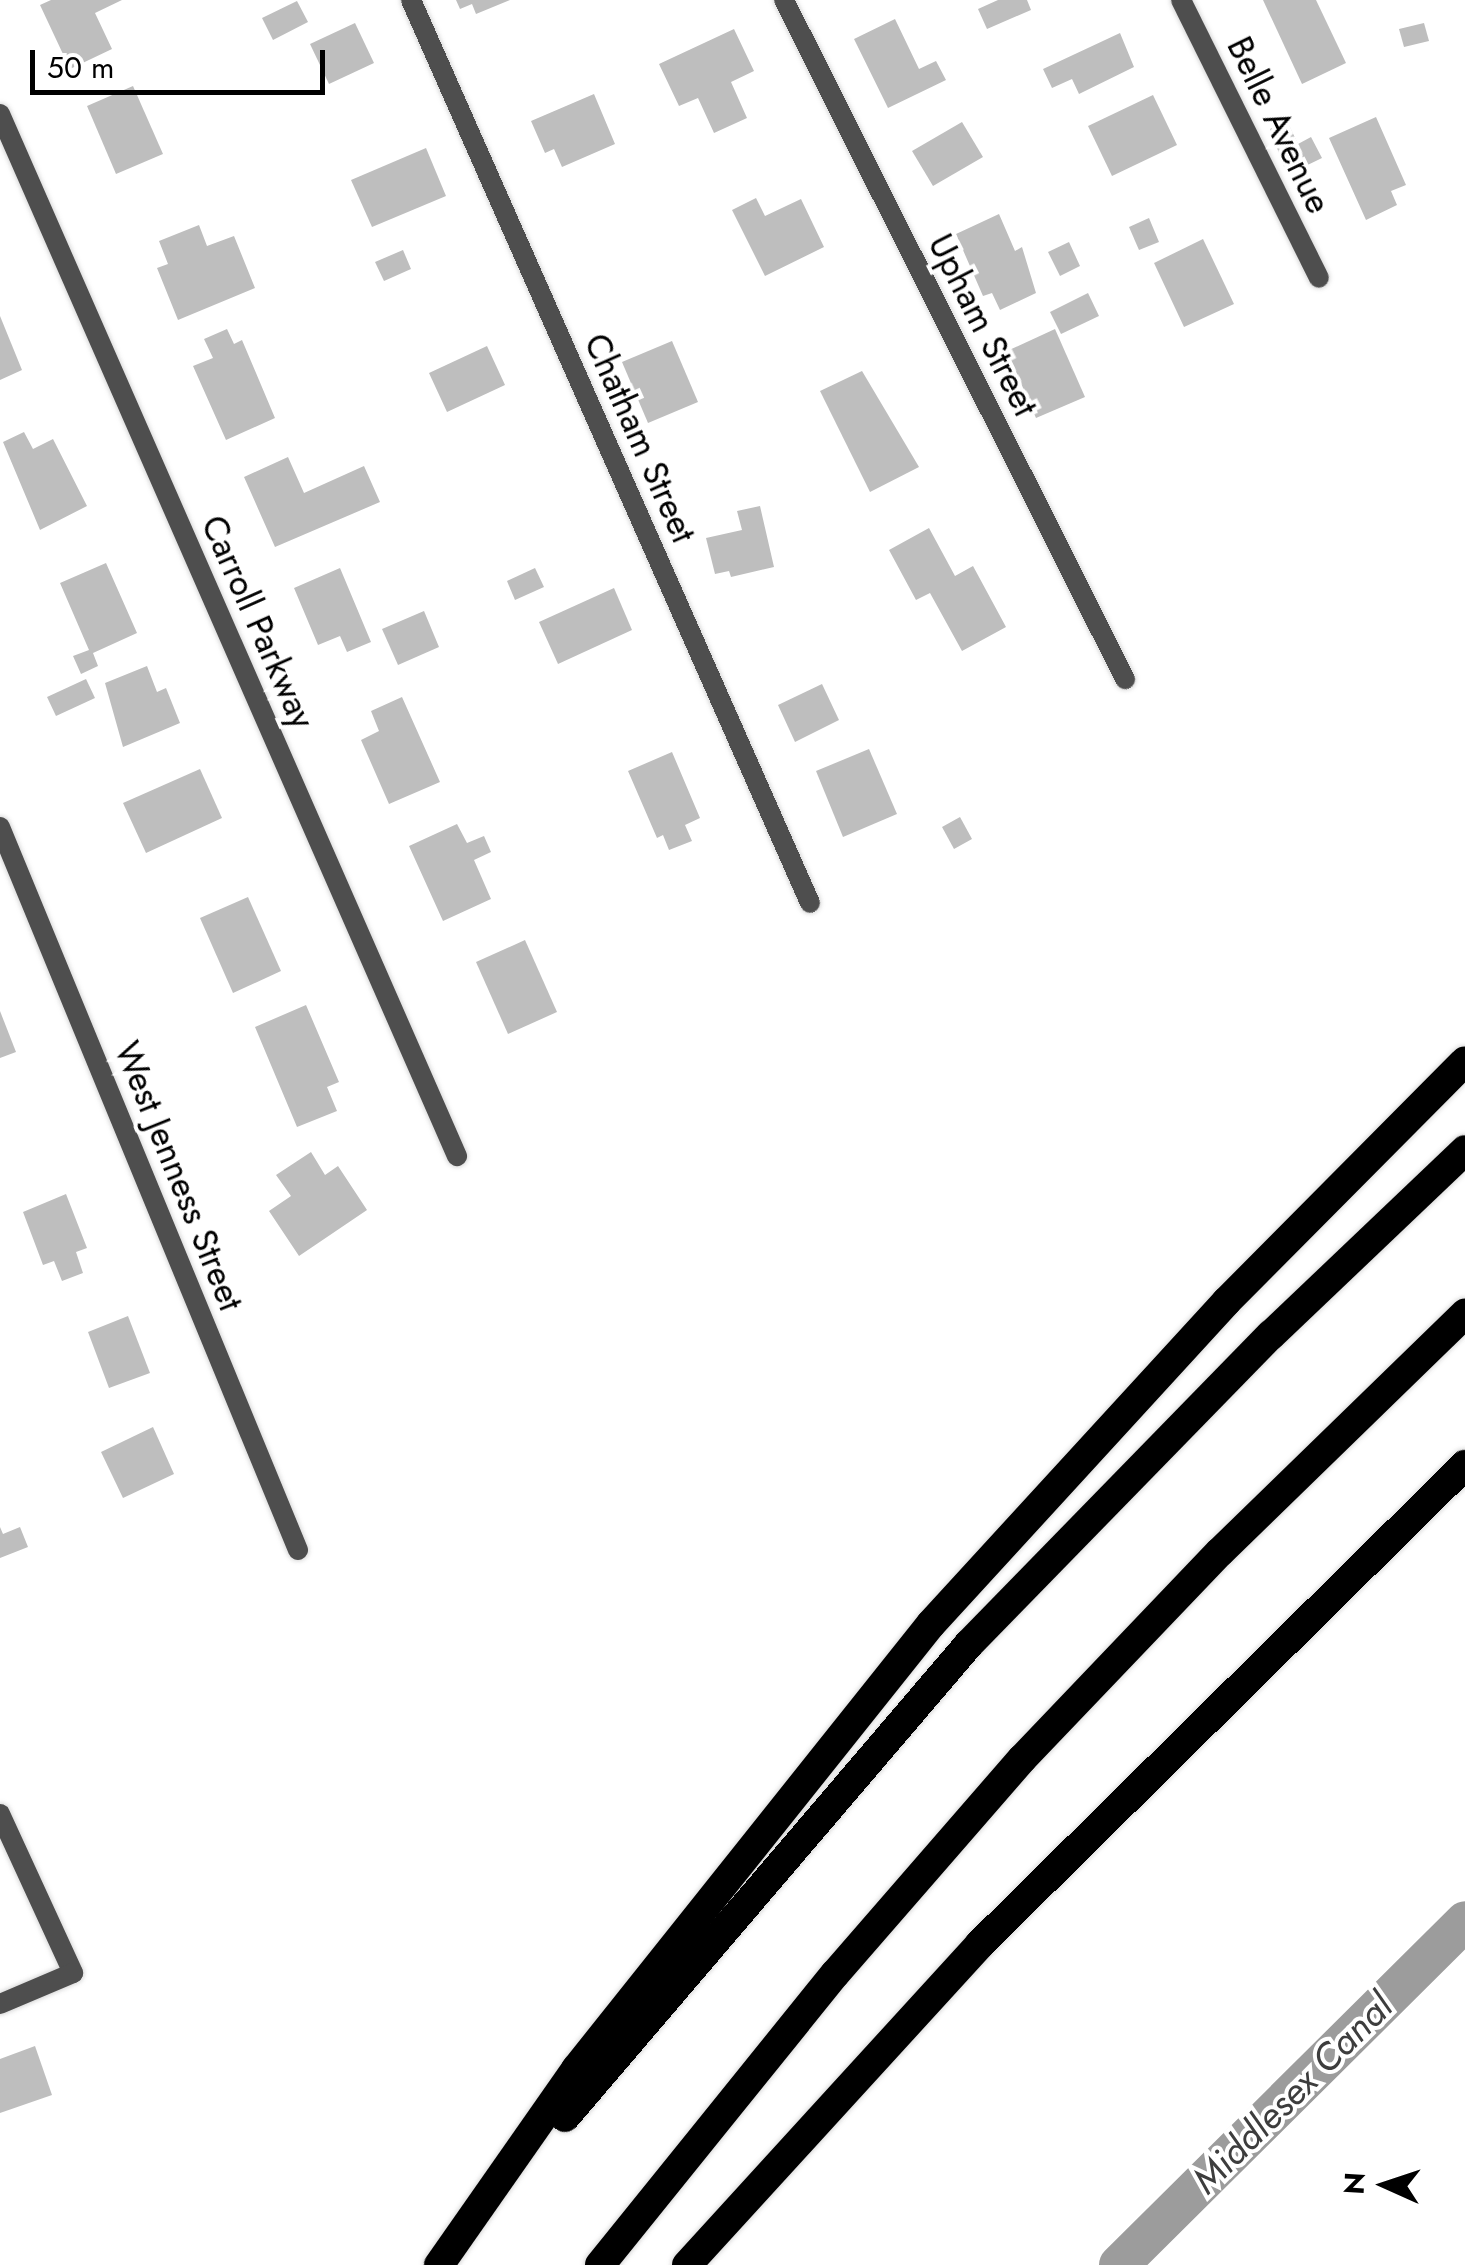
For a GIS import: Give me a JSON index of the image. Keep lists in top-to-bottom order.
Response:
{
  "streets": {
    "street": [
      "Belle Avenue",
      "Upham Street",
      "Chatham Street",
      "Carroll Parkway",
      "West Jenness Street"
    ]
  },
  "water": ["Middlesex Canal"],
  "scale_bar": "50 m",
  "north": "left"
}
